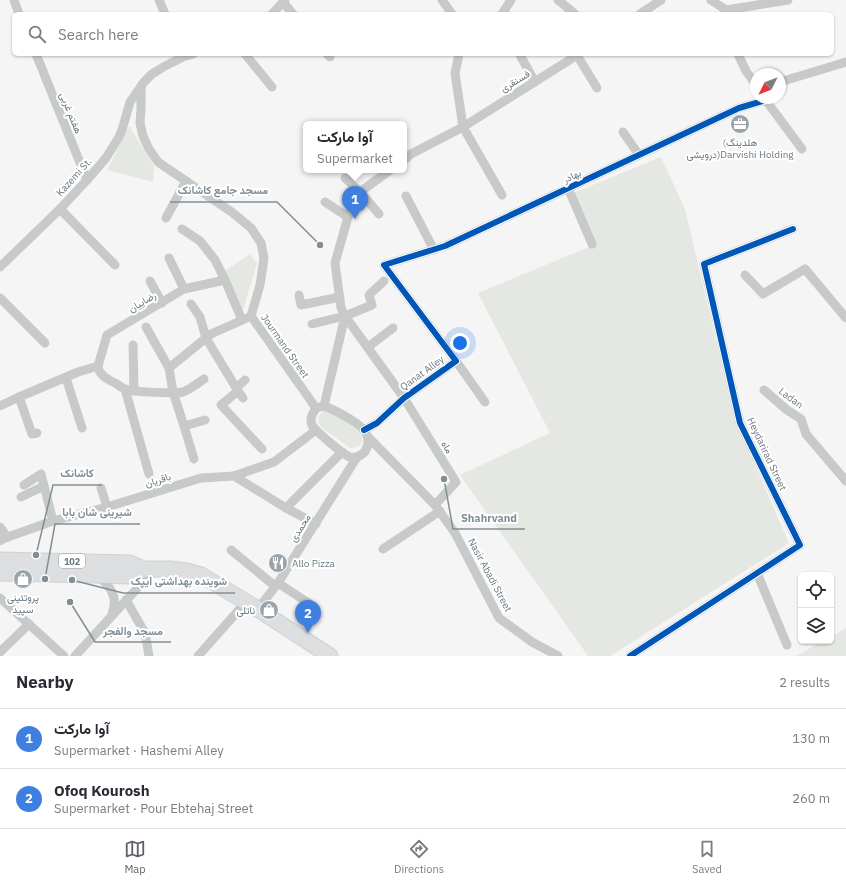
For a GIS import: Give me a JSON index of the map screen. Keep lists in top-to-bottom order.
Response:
{
  "streets": {
    "main road": ["102"],
    "street": [
      "فسنقری",
      "هفتم غربی",
      "بهادر",
      "Kazemi St.",
      "رضاییان",
      "Jourmand Street",
      "Qanat Alley",
      "Ladan",
      "ماه",
      "Heydarirad Street",
      "باقریان",
      "محمدی",
      "Nasir Abadi Street"
    ]
  },
  "crossings": [
    ["هفتم غربی", "Kazemi St."],
    ["بهادر", "Qanat Alley"],
    ["Kazemi St.", "Jourmand Street"],
    ["Jourmand Street", "Nasir Abadi Street"],
    ["Qanat Alley", "ماه"],
    ["Qanat Alley", "محمدی"],
    ["Qanat Alley", "Nasir Abadi Street"],
    ["ماه", "Nasir Abadi Street"],
    ["محمدی", "102"],
    ["محمدی", "Nasir Abadi Street"]
  ],
  "places": {
    "office": ["(هلدینگ درویشی)Darvishi Holding"],
    "other": [
      "مسجد جامع کاشانک",
      "Shahrvand",
      "کاشانک",
      "شیرینی شان بابا",
      "شوینده بهداشتی ایپک",
      "مسجد والفجر"
    ],
    "restaurant": ["Allo Pizza"],
    "shop": ["پروتئینی سپید", "ناتلی"]
  },
  "north": "bottom left",
  "page": {
    "search": "Search here",
    "popup": ["آوا مارکت", "Supermarket"],
    "pins": ["1", "2"],
    "heading": ["Nearby", "2 results"],
    "list": [
      {
        "mark": "1",
        "name": "آوا مارکت",
        "note": "Supermarket · Hashemi Alley",
        "value": "130 m"
      },
      {
        "mark": "2",
        "name": "Ofoq Kourosh",
        "note": "Supermarket · Pour Ebtehaj Street",
        "value": "260 m"
      }
    ],
    "nav": ["Map", "Directions", "Saved"]
  }
}
